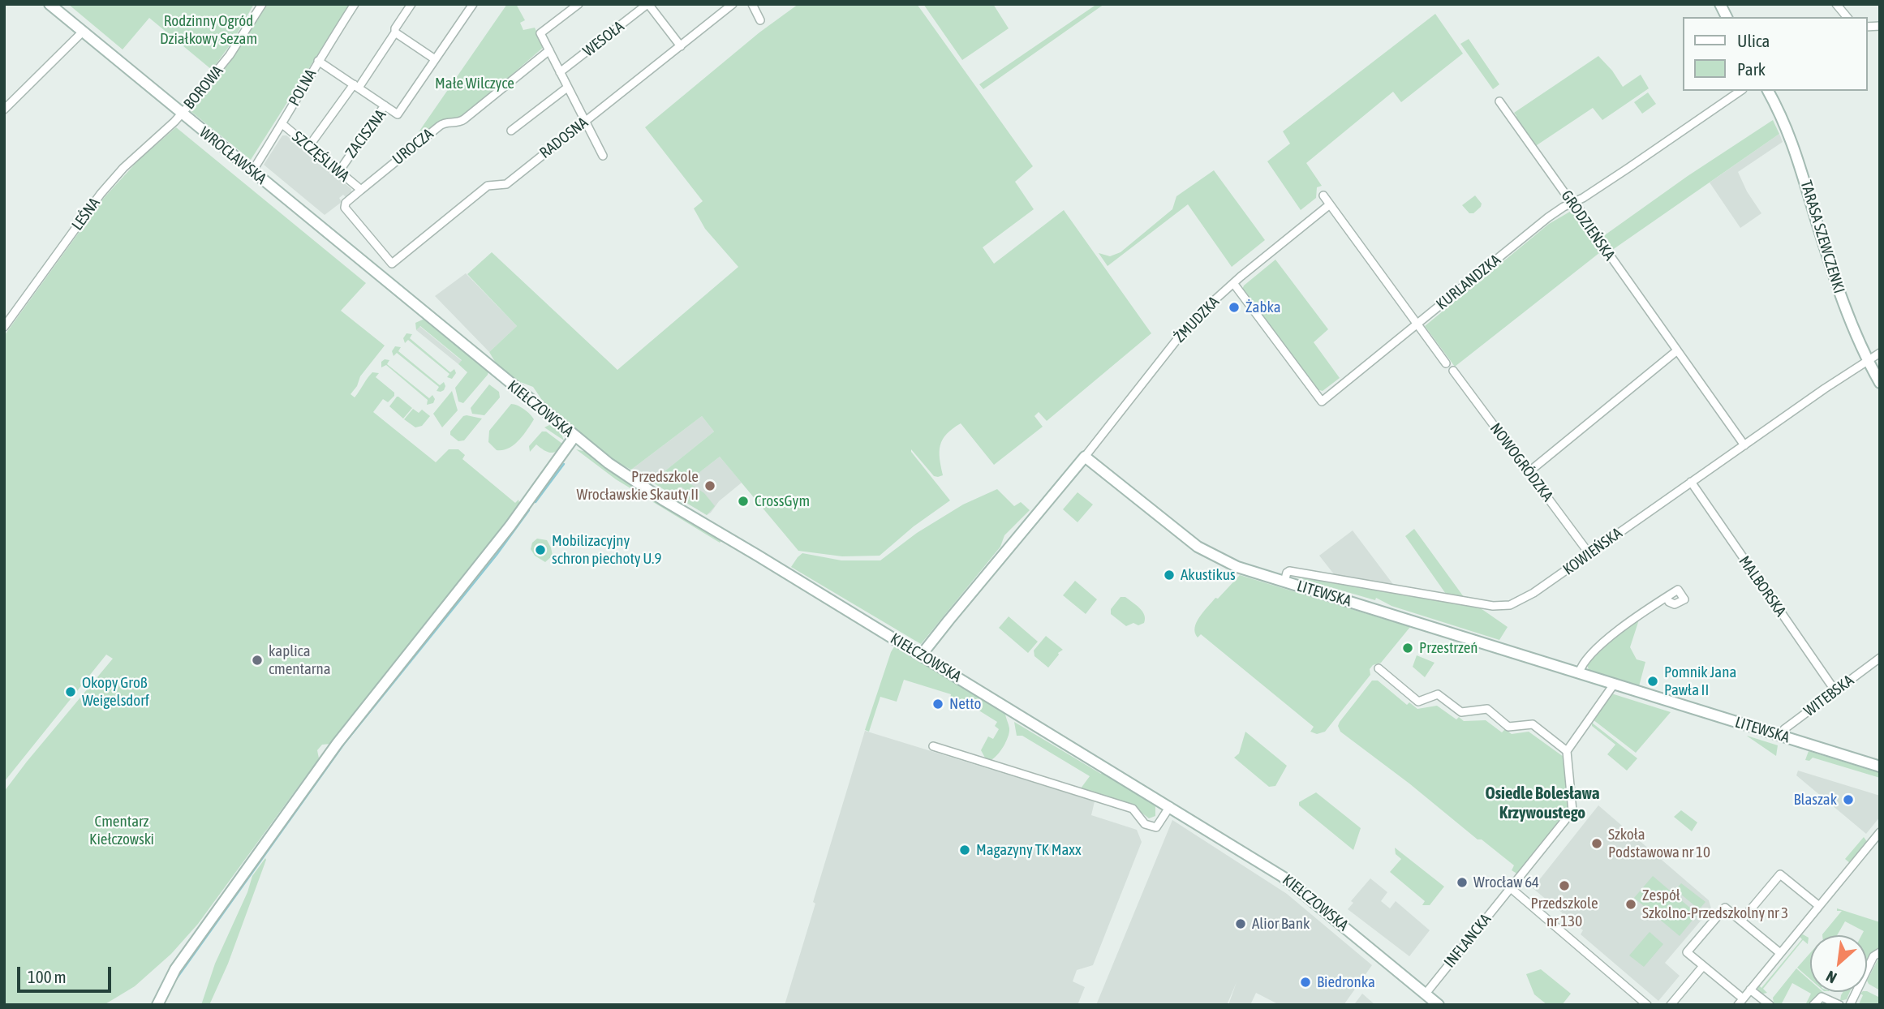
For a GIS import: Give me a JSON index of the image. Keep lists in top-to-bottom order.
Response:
{
  "streets": {
    "street": [
      "WESOŁA",
      "BOROWA",
      "POLNA",
      "ZACISZNA",
      "RADOSNA",
      "UROCZA",
      "WROCŁAWSKA",
      "SZCZĘŚLIWA",
      "LEŚNA",
      "GRODZIEŃSKA",
      "TARASA SZEWCZENKI",
      "KURLANDZKA",
      "ŻMUDZKA",
      "KIEŁCZOWSKA",
      "NOWOGRÓDZKA",
      "KOWIEŃSKA",
      "MALBORSKA",
      "LITEWSKA",
      "WITEBSKA",
      "INFLANCKA"
    ]
  },
  "crossings": [
    ["BOROWA", "WROCŁAWSKA"],
    ["BOROWA", "LEŚNA"],
    ["POLNA", "WROCŁAWSKA"],
    ["POLNA", "SZCZĘŚLIWA"],
    ["ZACISZNA", "SZCZĘŚLIWA"],
    ["RADOSNA", "SZCZĘŚLIWA"],
    ["UROCZA", "SZCZĘŚLIWA"],
    ["WROCŁAWSKA", "LEŚNA"],
    ["WROCŁAWSKA", "KIEŁCZOWSKA"],
    ["GRODZIEŃSKA", "KURLANDZKA"],
    ["GRODZIEŃSKA", "KOWIEŃSKA"],
    ["TARASA SZEWCZENKI", "KOWIEŃSKA"],
    ["KURLANDZKA", "ŻMUDZKA"],
    ["ŻMUDZKA", "KIEŁCZOWSKA"],
    ["ŻMUDZKA", "LITEWSKA"],
    ["KIEŁCZOWSKA", "INFLANCKA"],
    ["NOWOGRÓDZKA", "KOWIEŃSKA"],
    ["KOWIEŃSKA", "MALBORSKA"],
    ["KOWIEŃSKA", "LITEWSKA"],
    ["MALBORSKA", "WITEBSKA"],
    ["LITEWSKA", "WITEBSKA"]
  ],
  "districts": ["Osiedle Bolesława Krzywoustego"],
  "parks": ["Rodzinny Ogród Działkowy Sezam", "Małe Wilczyce", "Cmentarz Kiełczowski"],
  "places": [
    "Żabka",
    "Przedszkole Wrocławskie Skauty II",
    "CrossGym",
    "Mobilizacyjny schron piechoty U.9",
    "Akustikus",
    "Przestrzeń",
    "kaplica cmentarna",
    "Pomnik Jana Pawła II",
    "Okopy Groß Weigelsdorf",
    "Netto",
    "Blaszak",
    "Szkoła Podstawowa nr 10",
    "Magazyny TK Maxx",
    "Wrocław 64",
    "Przedszkole nr 130",
    "Zespół Szkolno-Przedszkolny nr 3",
    "Alior Bank",
    "Biedronka"
  ],
  "legend": ["Ulica", "Park"],
  "scale_bar": "100 m",
  "north": "bottom left"
}
